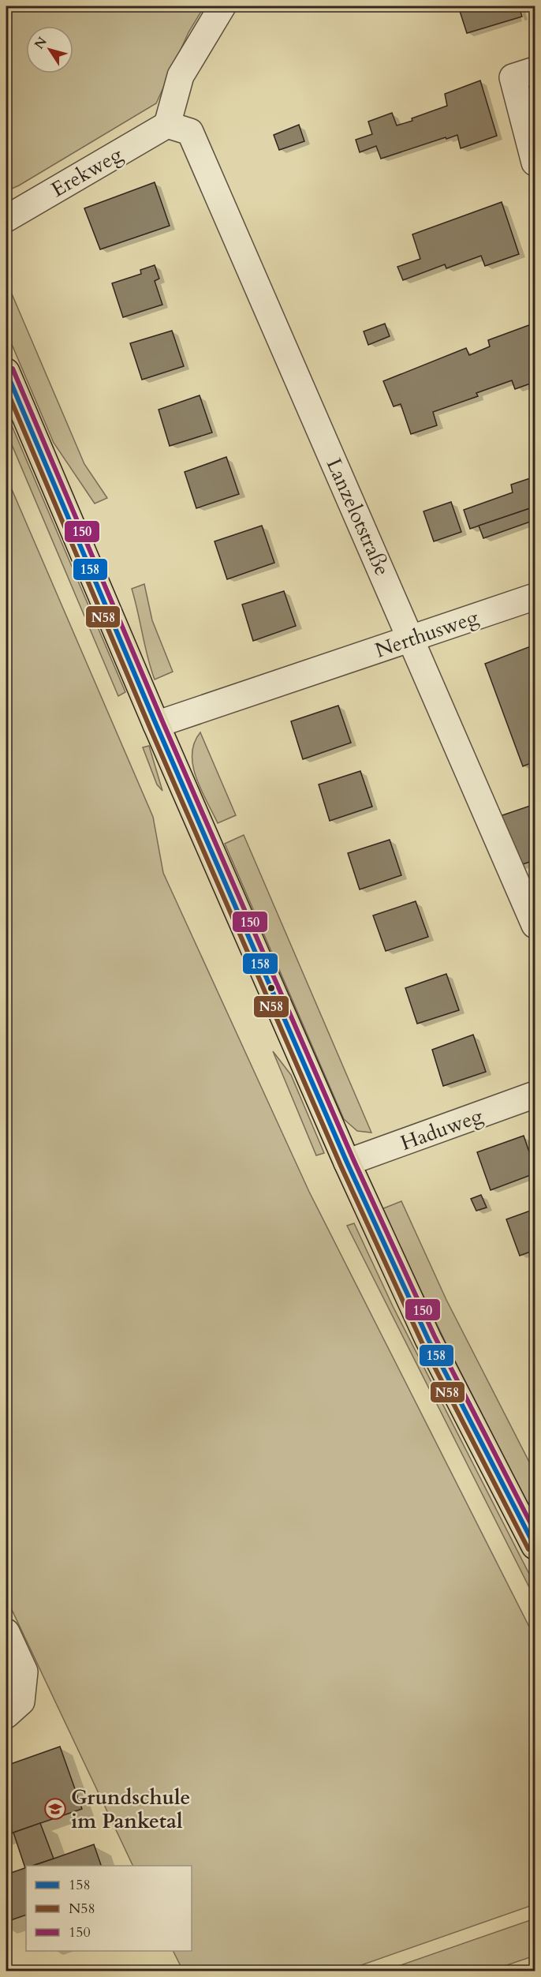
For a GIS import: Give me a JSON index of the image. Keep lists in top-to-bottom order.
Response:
{
  "streets": {
    "street": [
      "Erekweg",
      "Lanzelotstraße",
      "Nerthusweg",
      "Haduweg"
    ]
  },
  "crossings": [
    ["Erekweg", "Lanzelotstraße"],
    ["Lanzelotstraße", "Nerthusweg"]
  ],
  "places": {
    "school or university": ["Grundschule im Panketal"]
  },
  "lines": ["transit line 150", "transit line 158", "transit line N58"],
  "legend": ["158", "N58", "150"],
  "north": "top left"
}
